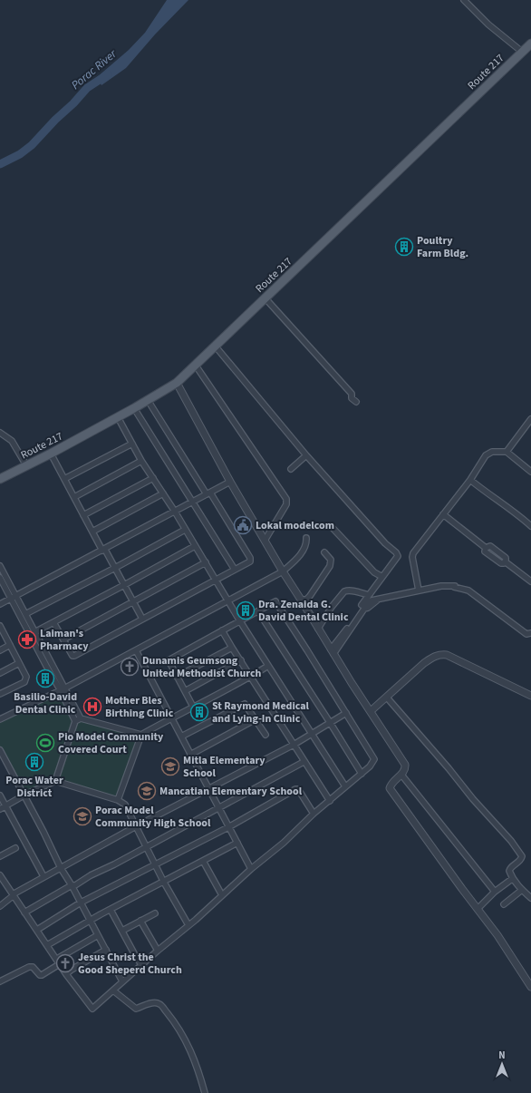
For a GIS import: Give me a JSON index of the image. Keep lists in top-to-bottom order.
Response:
{
  "streets": {
    "main road": ["Route 217"]
  },
  "water": ["Porac River"],
  "places": {
    "building": [
      "Poultry Farm Bldg.",
      "Dra. Zenaida G. David Dental Clinic",
      "Basilio-David Dental Clinic",
      "St Raymond Medical and Lying-In Clinic",
      "Porac Water District"
    ],
    "public building": ["Lokal modelcom"],
    "pharmacy": ["Laiman's Pharmacy"],
    "church": ["Dunamis Geumsong United Methodist Church", "Jesus Christ the Good Sheperd Church"],
    "hospital": ["Mother Bles Birthing Clinic"],
    "sports": ["Pio Model Community Covered Court"],
    "school or university": ["Mitla Elementary School", "Mancatian Elementary School", "Porac Model Community High School"]
  },
  "north": "top"
}
